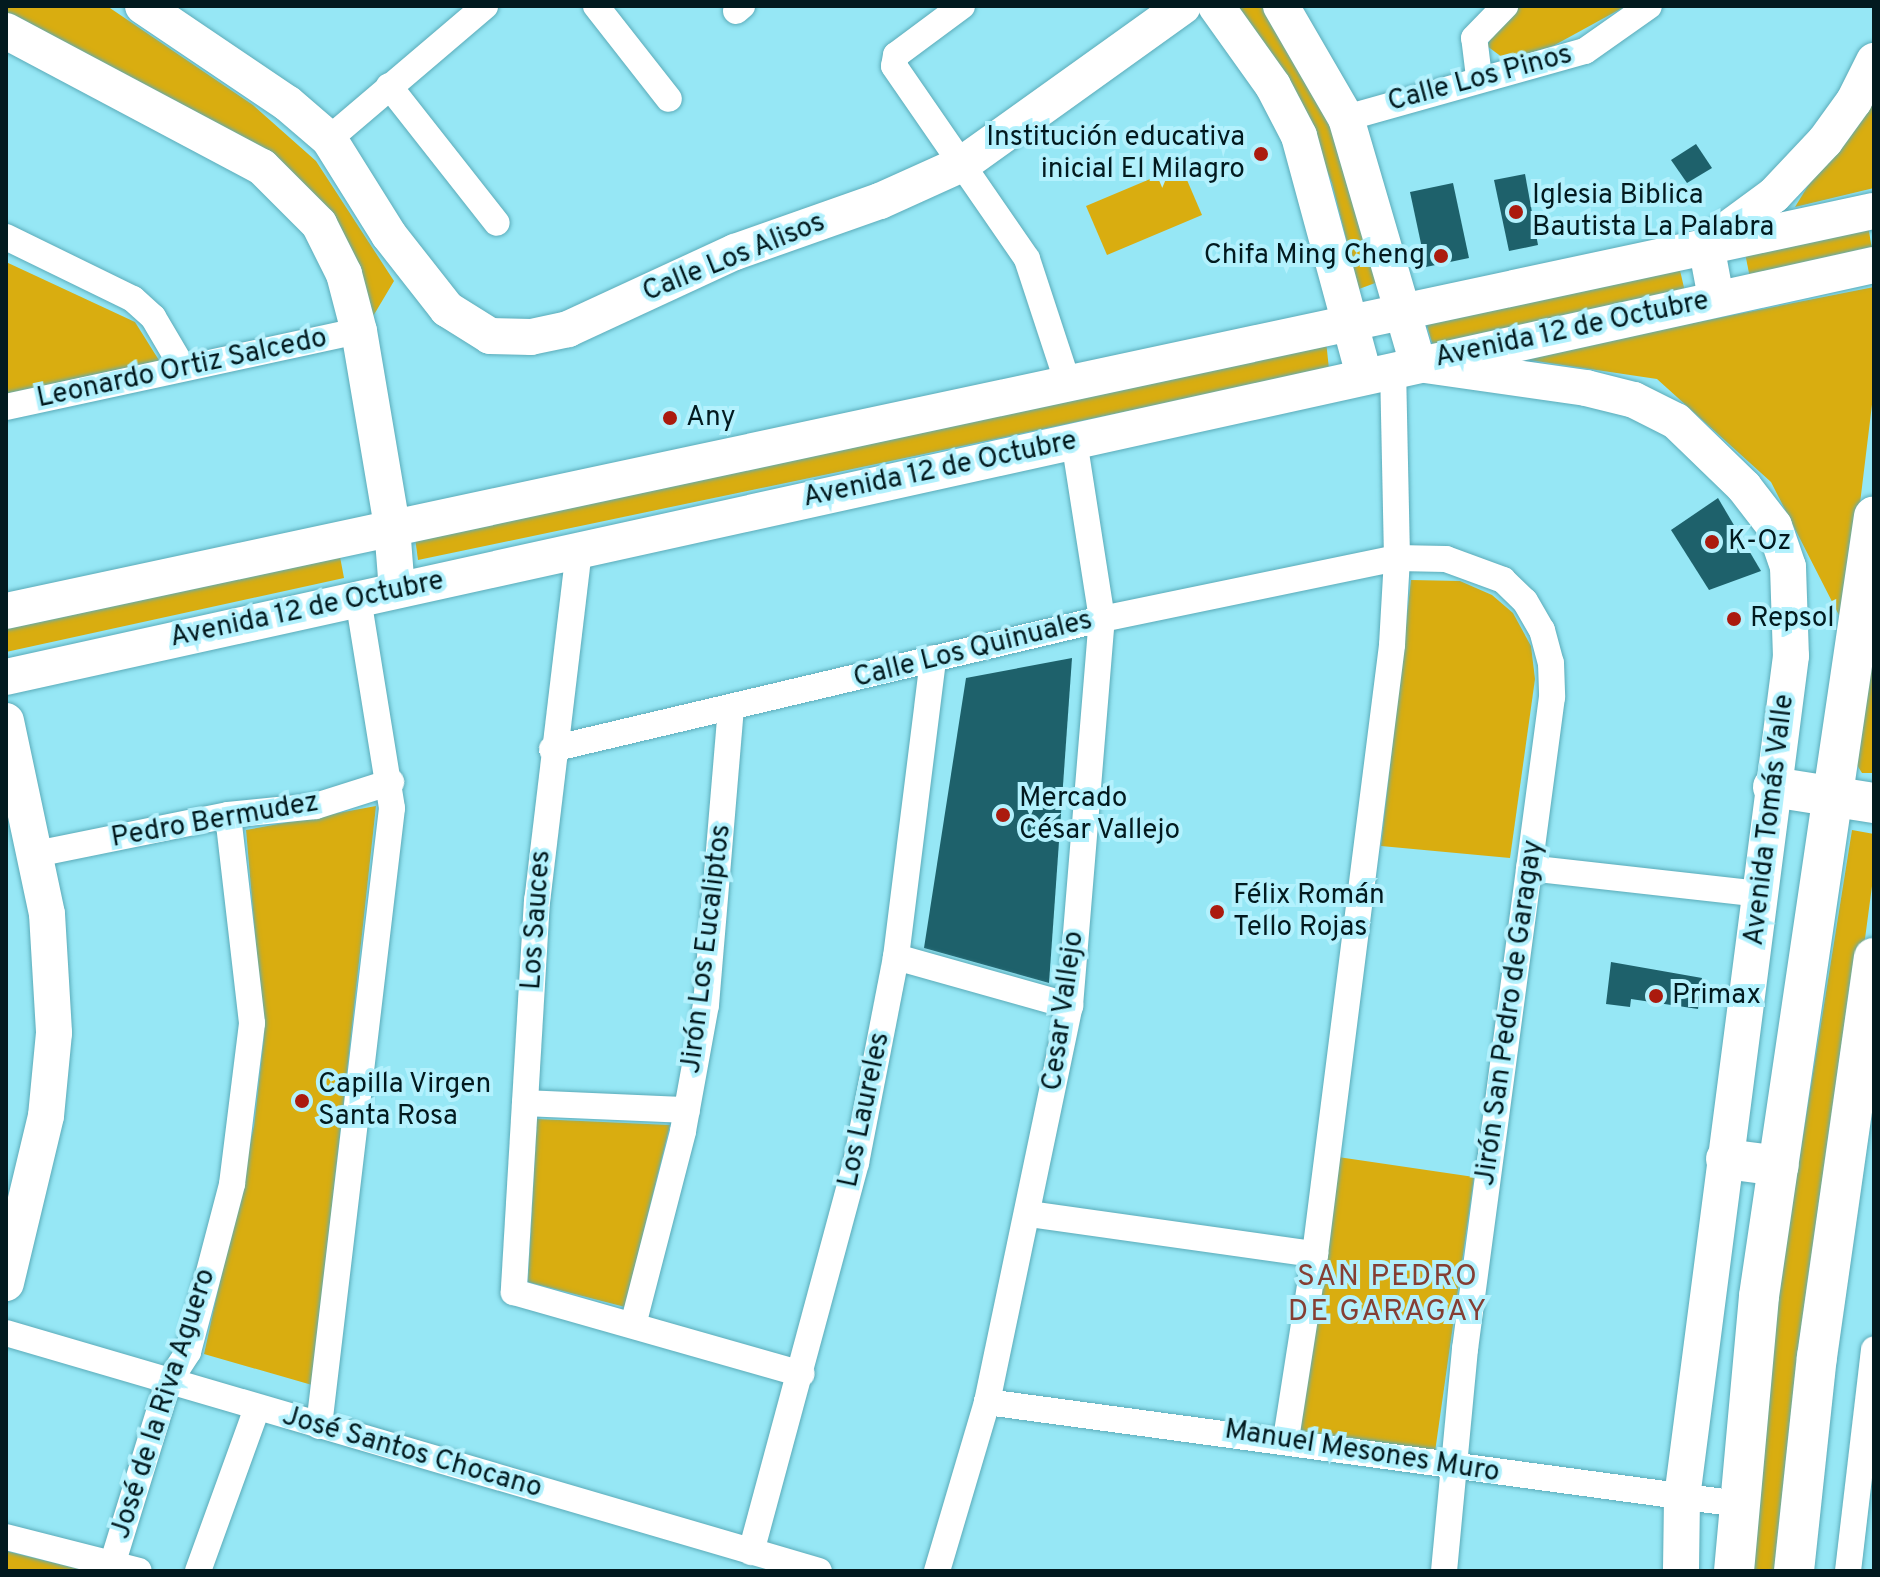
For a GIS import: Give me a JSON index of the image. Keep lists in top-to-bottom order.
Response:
{
  "streets": {
    "main road": ["Calle Los Alisos", "Avenida 12 de Octubre", "Avenida Tomás Valle"],
    "street": [
      "Calle Los Pinos",
      "Leonardo Ortiz Salcedo",
      "Calle Los Quinuales",
      "Pedro Bermudez",
      "Los Sauces",
      "Jirón Los Eucaliptos",
      "Cesar Vallejo",
      "Jirón San Pedro de Garagay",
      "Los Laureles",
      "José de la Riva Aguero",
      "Manuel Mesones Muro",
      "José Santos Chocano"
    ]
  },
  "crossings": [
    ["Avenida 12 de Octubre", "Avenida Tomás Valle"],
    ["Avenida 12 de Octubre", "Los Sauces"],
    ["Avenida 12 de Octubre", "Cesar Vallejo"],
    ["Calle Los Quinuales", "Los Sauces"],
    ["Calle Los Quinuales", "Jirón Los Eucaliptos"],
    ["Calle Los Quinuales", "Cesar Vallejo"],
    ["Calle Los Quinuales", "Jirón San Pedro de Garagay"],
    ["Calle Los Quinuales", "Los Laureles"],
    ["Avenida Tomás Valle", "Manuel Mesones Muro"],
    ["Pedro Bermudez", "José de la Riva Aguero"],
    ["Los Sauces", "Jirón Los Eucaliptos"],
    ["Cesar Vallejo", "Manuel Mesones Muro"],
    ["Jirón San Pedro de Garagay", "Manuel Mesones Muro"],
    ["Los Laureles", "José Santos Chocano"],
    ["José de la Riva Aguero", "José Santos Chocano"]
  ],
  "districts": ["SAN PEDRO DE GARAGAY"],
  "places": [
    "Institución educativa inicial El Milagro",
    "Iglesia Biblica Bautista La Palabra",
    "Chifa Ming Cheng",
    "Any",
    "K-Oz",
    "Repsol",
    "Mercado César Vallejo",
    "Félix Román Tello Rojas",
    "Primax",
    "Capilla Virgen Santa Rosa"
  ]
}
